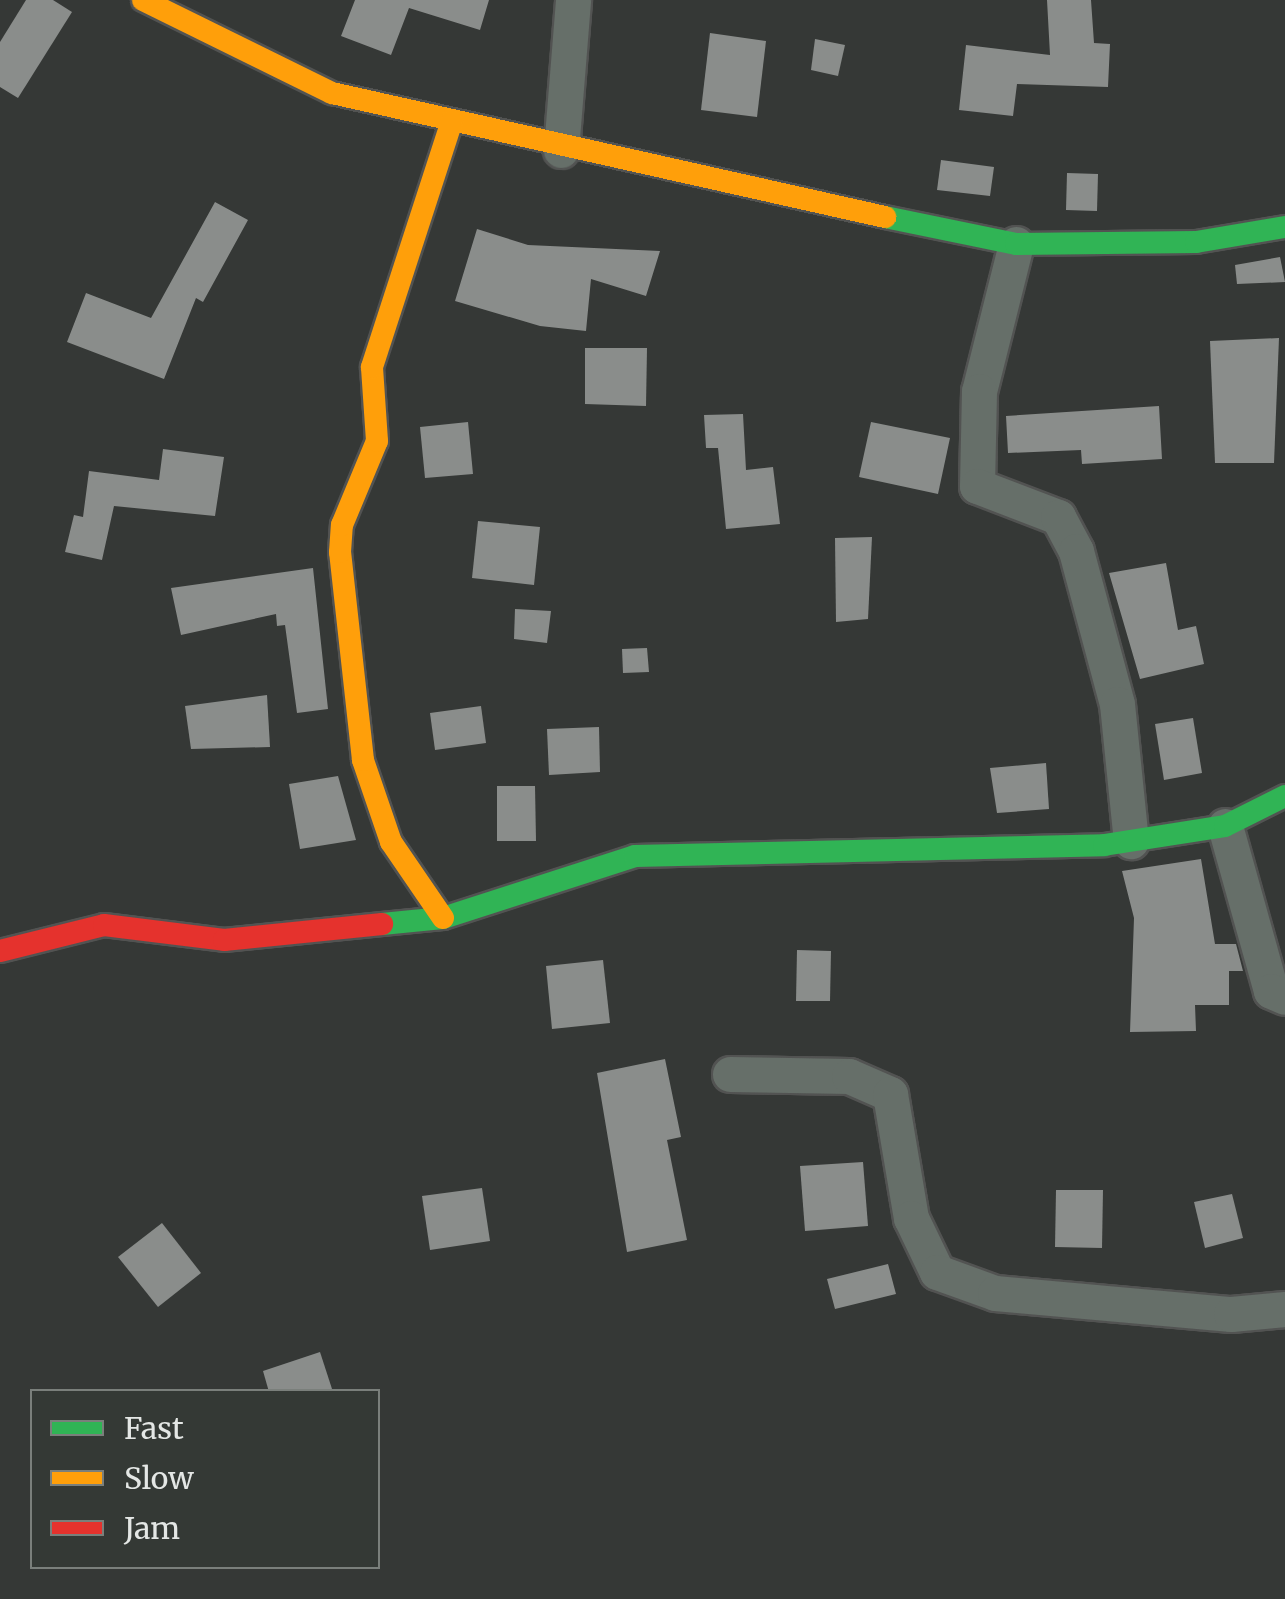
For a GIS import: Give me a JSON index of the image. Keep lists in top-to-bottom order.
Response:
{
  "legend": ["Fast", "Slow", "Jam"]
}
